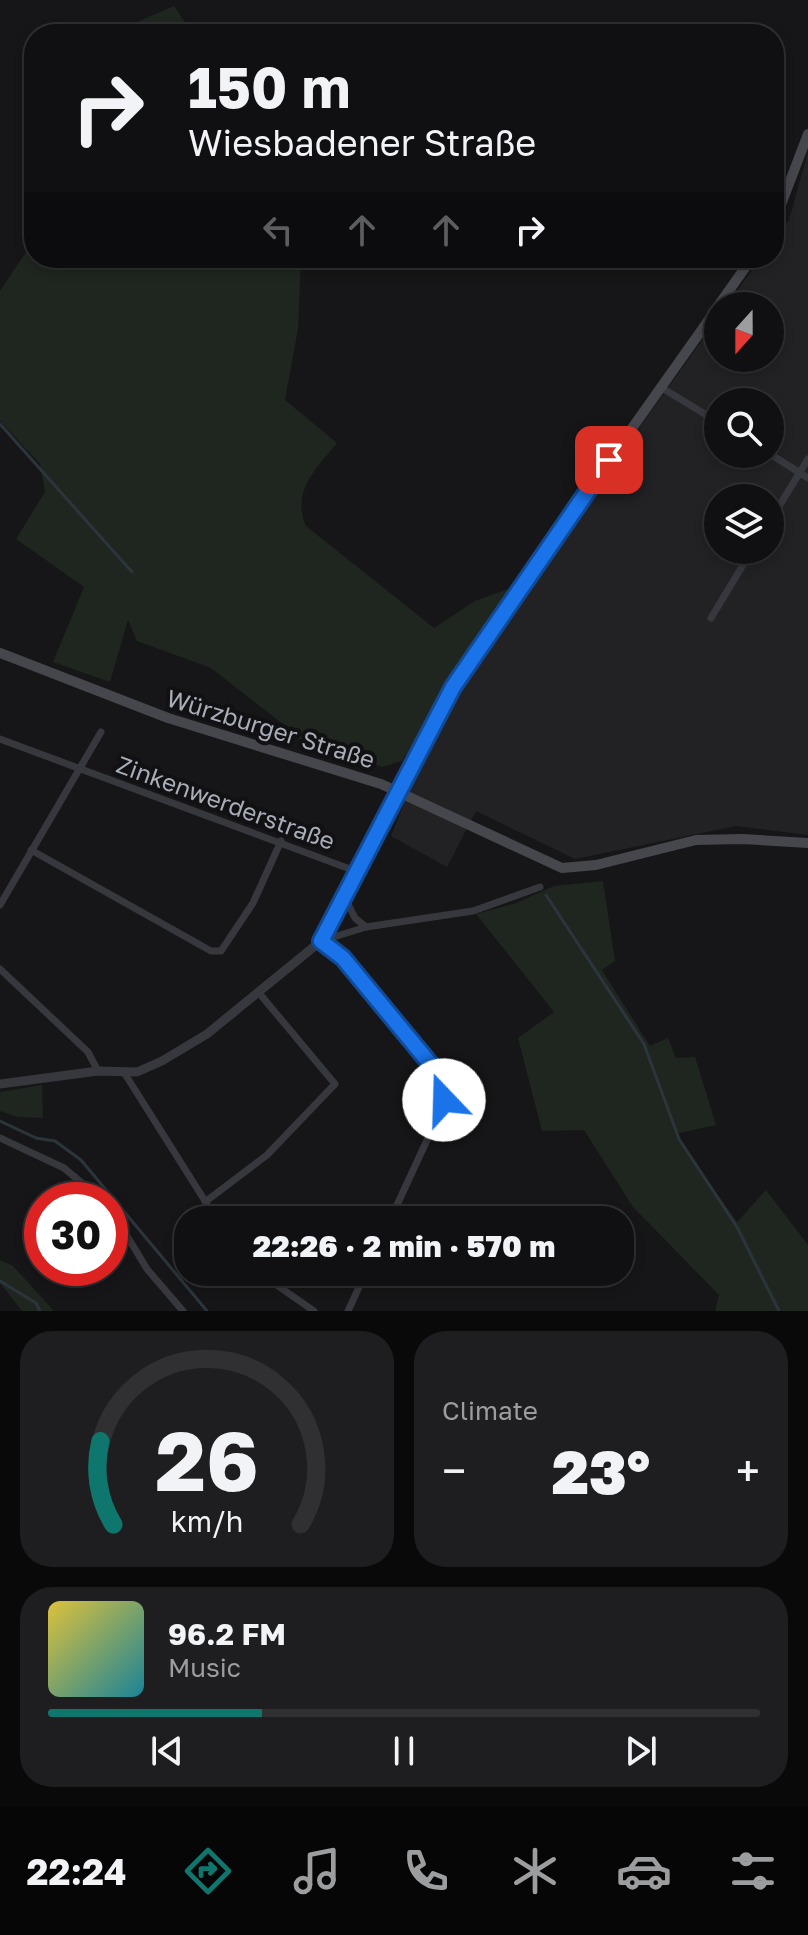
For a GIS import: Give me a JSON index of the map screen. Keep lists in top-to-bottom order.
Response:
{
  "streets": {
    "main road": ["Würzburger Straße"],
    "street": ["Zinkenwerderstraße"]
  },
  "north": "bottom",
  "page": {
    "turn": ["150 m", "Wiesbadener Straße"],
    "limit": "30",
    "trip": "22:26 · 2 min · 570 m",
    "tile": "Climate",
    "heat": ["−", "23°", "+"],
    "song": ["96.2 FM", "Music"],
    "tabs": "22:24",
    "gauge": ["26", "km/h"]
  }
}
